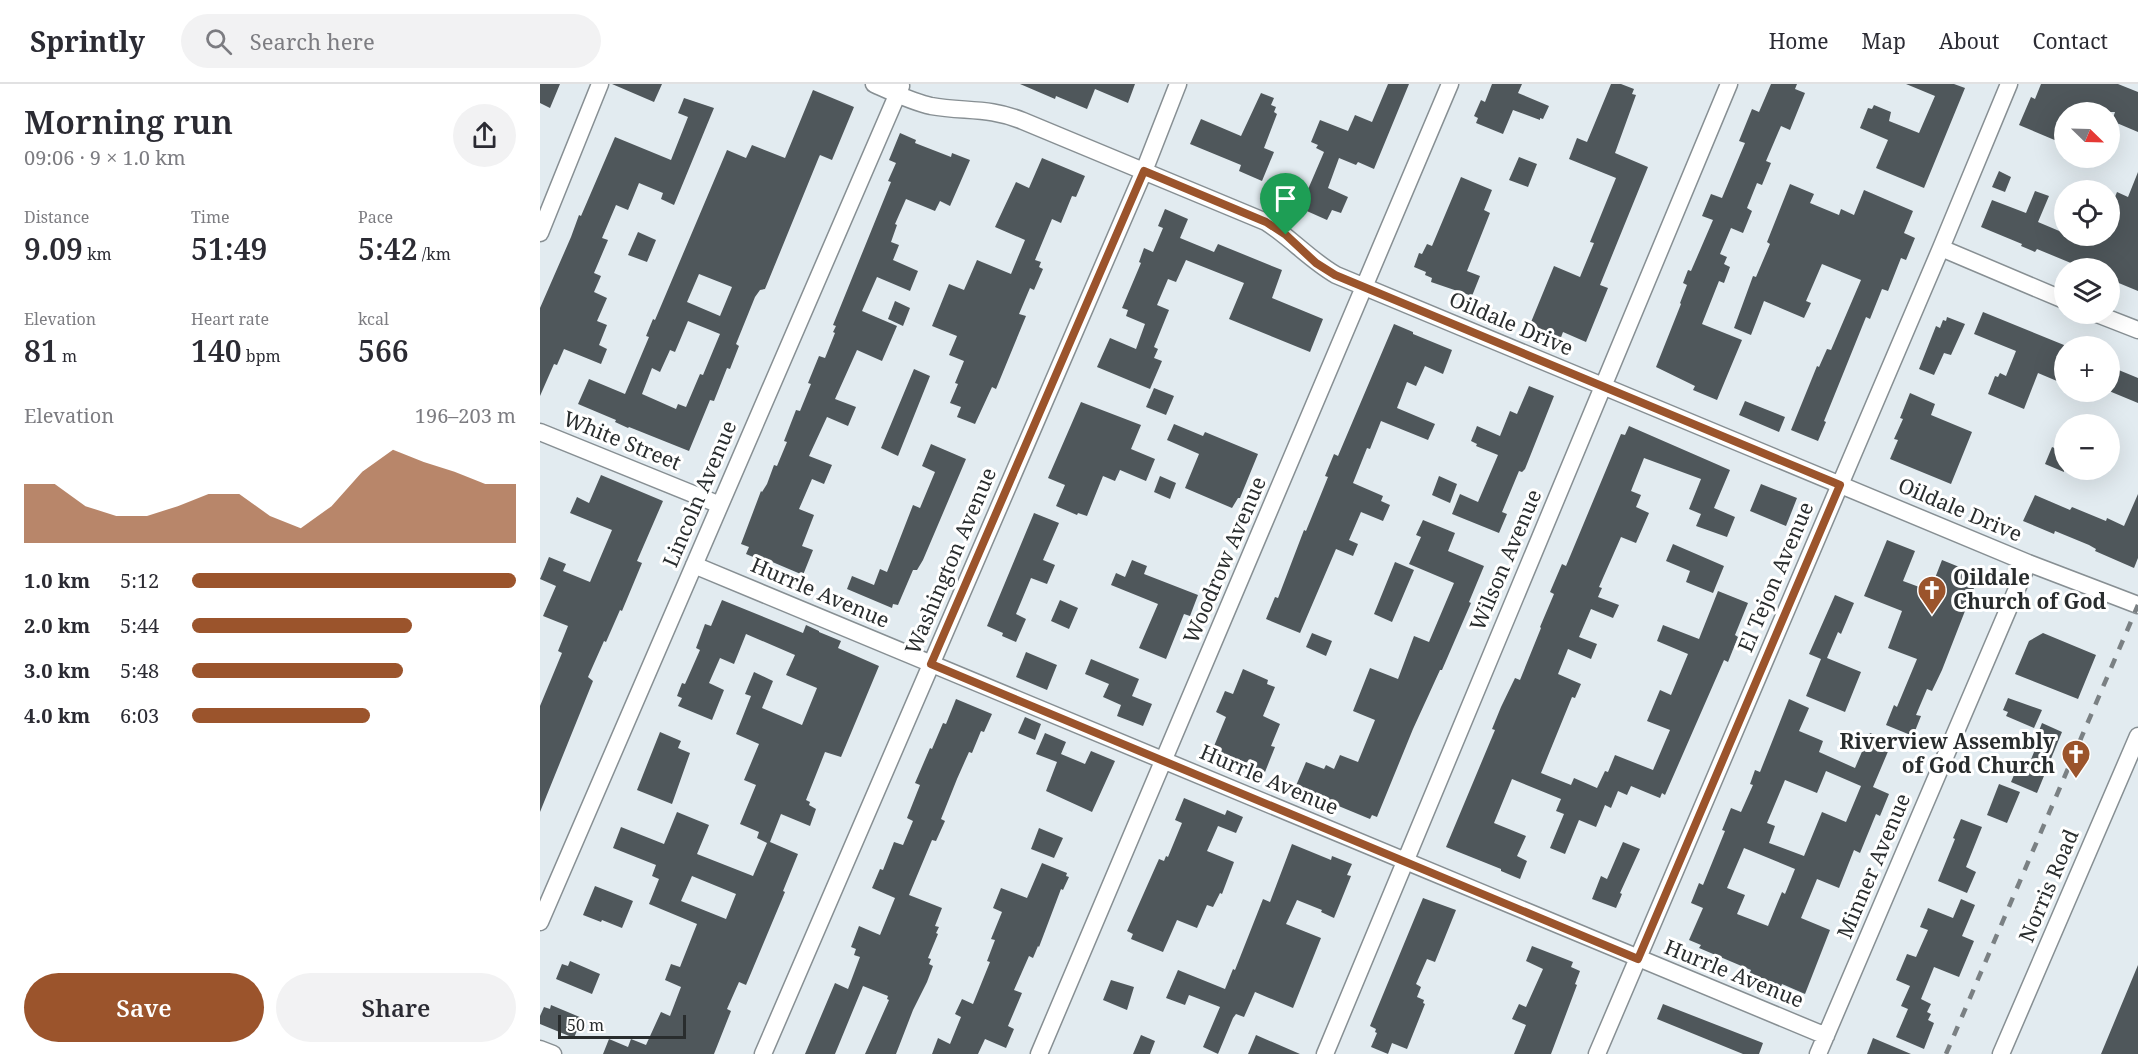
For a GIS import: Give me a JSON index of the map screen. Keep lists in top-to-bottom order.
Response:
{
  "streets": {
    "street": [
      "Oildale Drive",
      "White Street",
      "Lincoln Avenue",
      "Woodrow Avenue",
      "Wilson Avenue",
      "Washington Avenue",
      "El Tejon Avenue",
      "Hurrle Avenue",
      "Minner Avenue",
      "Norris Road"
    ]
  },
  "crossings": [
    ["Oildale Drive", "Lincoln Avenue"],
    ["Oildale Drive", "Woodrow Avenue"],
    ["Oildale Drive", "Wilson Avenue"],
    ["Oildale Drive", "Washington Avenue"],
    ["Oildale Drive", "El Tejon Avenue"],
    ["Oildale Drive", "Minner Avenue"],
    ["White Street", "Lincoln Avenue"],
    ["Lincoln Avenue", "Hurrle Avenue"],
    ["Woodrow Avenue", "Hurrle Avenue"],
    ["Wilson Avenue", "Hurrle Avenue"],
    ["Washington Avenue", "Hurrle Avenue"],
    ["El Tejon Avenue", "Hurrle Avenue"],
    ["Hurrle Avenue", "Minner Avenue"]
  ],
  "places": {
    "church": ["Oildale Church of God", "Riverview Assembly of God Church"]
  },
  "scale_bar": "50 m",
  "north": "bottom right",
  "page": {
    "header": "Sprintly",
    "search": "Search here",
    "nav": [
      "Home",
      "Map",
      "About",
      "Contact"
    ],
    "heading": ["Morning run", "09:06 · 9 × 1.0 km"],
    "map_buttons": ["+", "−"],
    "stats": [
      ["Distance", "9.09 km"],
      ["Time", "51:49"],
      ["Pace", "5:42 /km"],
      ["Elevation", "81 m"],
      ["Heart rate", "140 bpm"],
      ["kcal", "566"]
    ],
    "chart": ["Elevation", "196–203 m"],
    "list": [
      {
        "name": "1.0 km",
        "note": "5:12"
      },
      {
        "name": "2.0 km",
        "note": "5:44"
      },
      {
        "name": "3.0 km",
        "note": "5:48"
      },
      {
        "name": "4.0 km",
        "note": "6:03"
      }
    ],
    "buttons": ["Save", "Share"],
    "scale": "50 m"
  }
}
